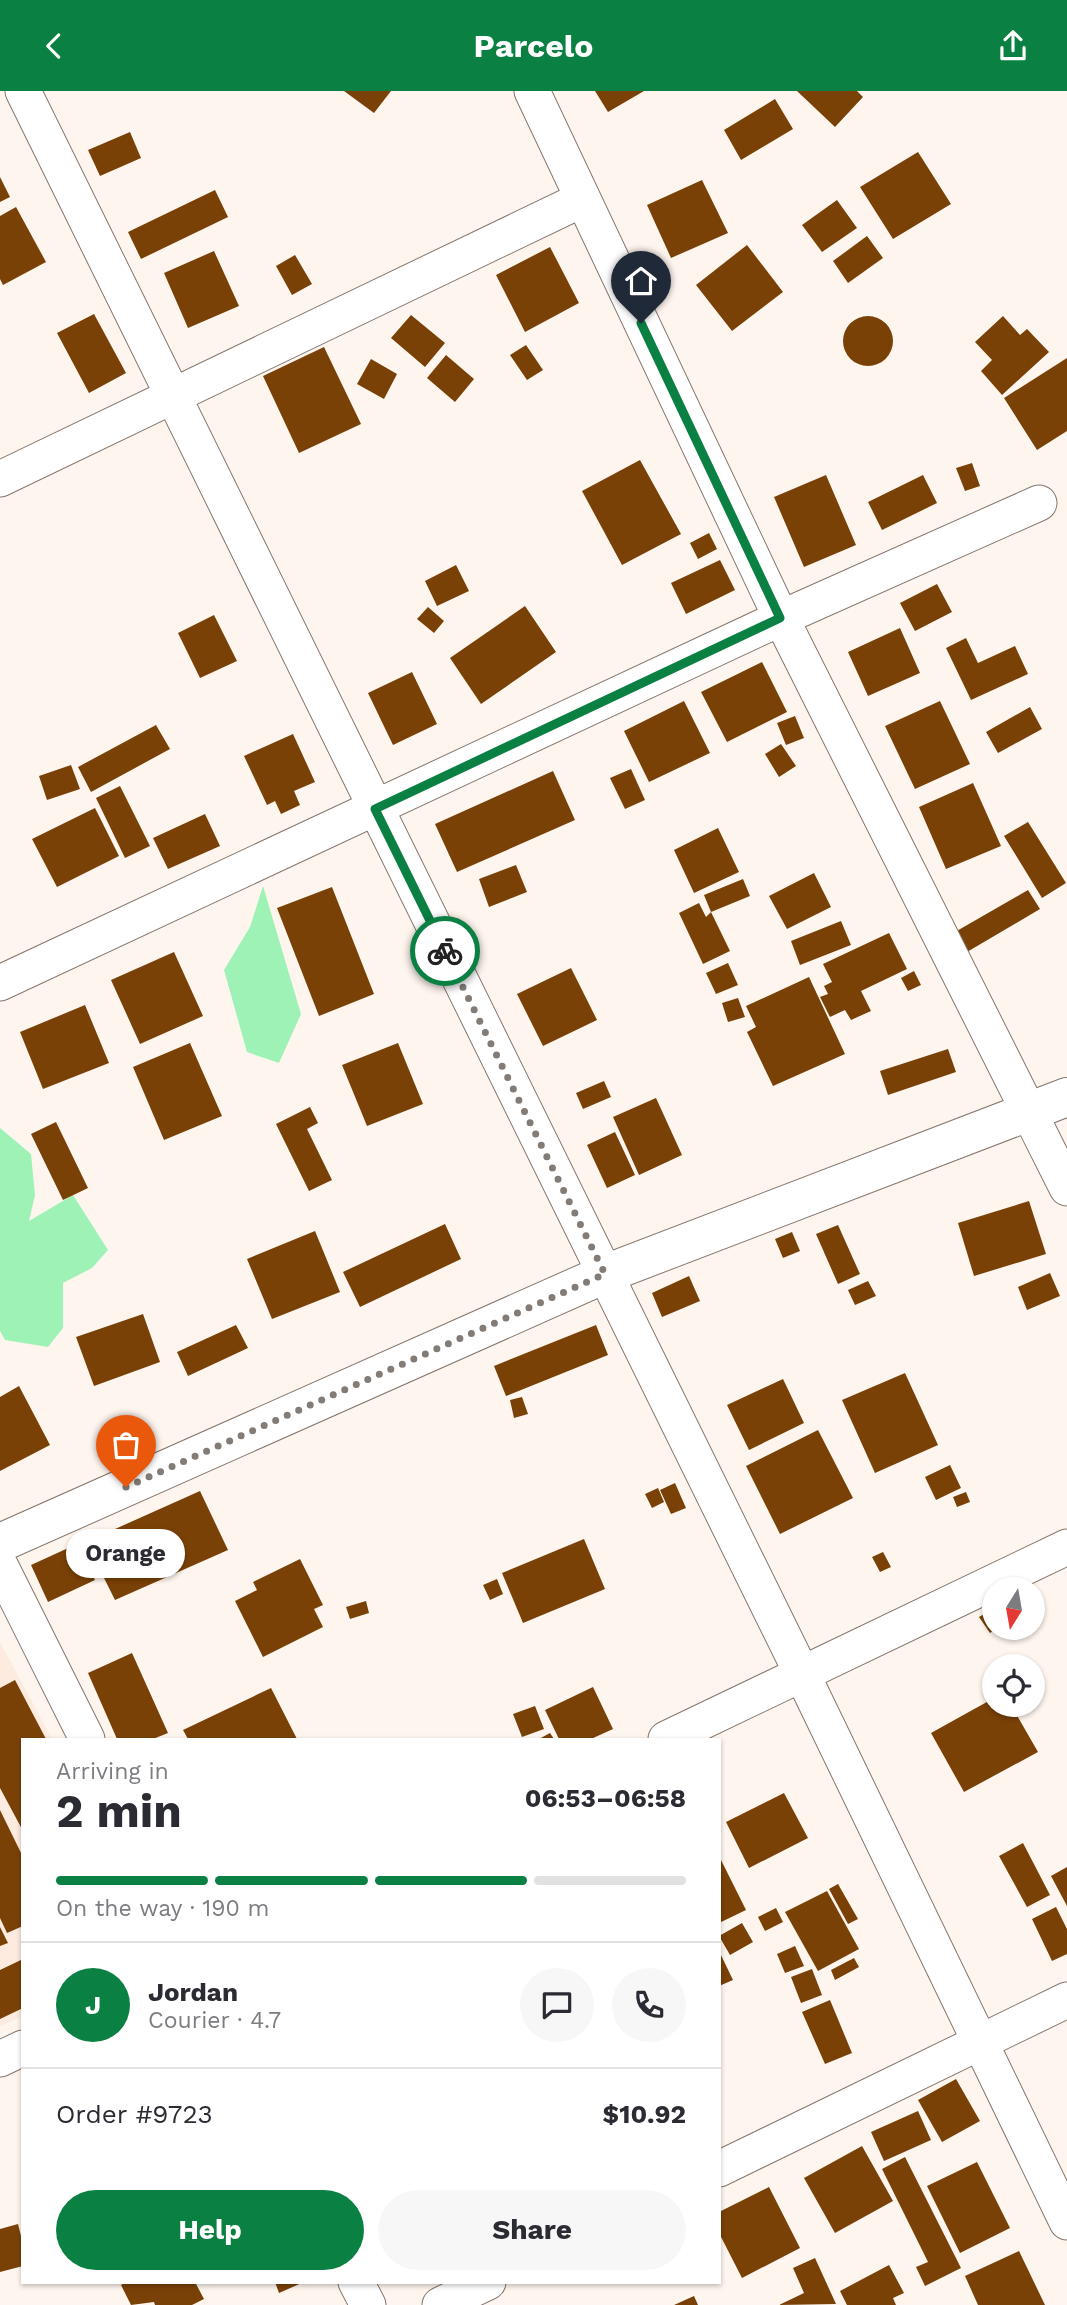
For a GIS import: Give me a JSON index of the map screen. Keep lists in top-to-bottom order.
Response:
{
  "places": ["Orange"],
  "north": "bottom",
  "page": {
    "header": "Parcelo",
    "bubble": "Orange",
    "heading": ["2 min", "Arriving in", "06:53–06:58"],
    "panel": [
      "Jordan",
      "Courier · 4.7",
      "Order #9723",
      "$10.92"
    ],
    "bar": "On the way · 190 m",
    "round": "J",
    "buttons": ["Help", "Share"]
  }
}
